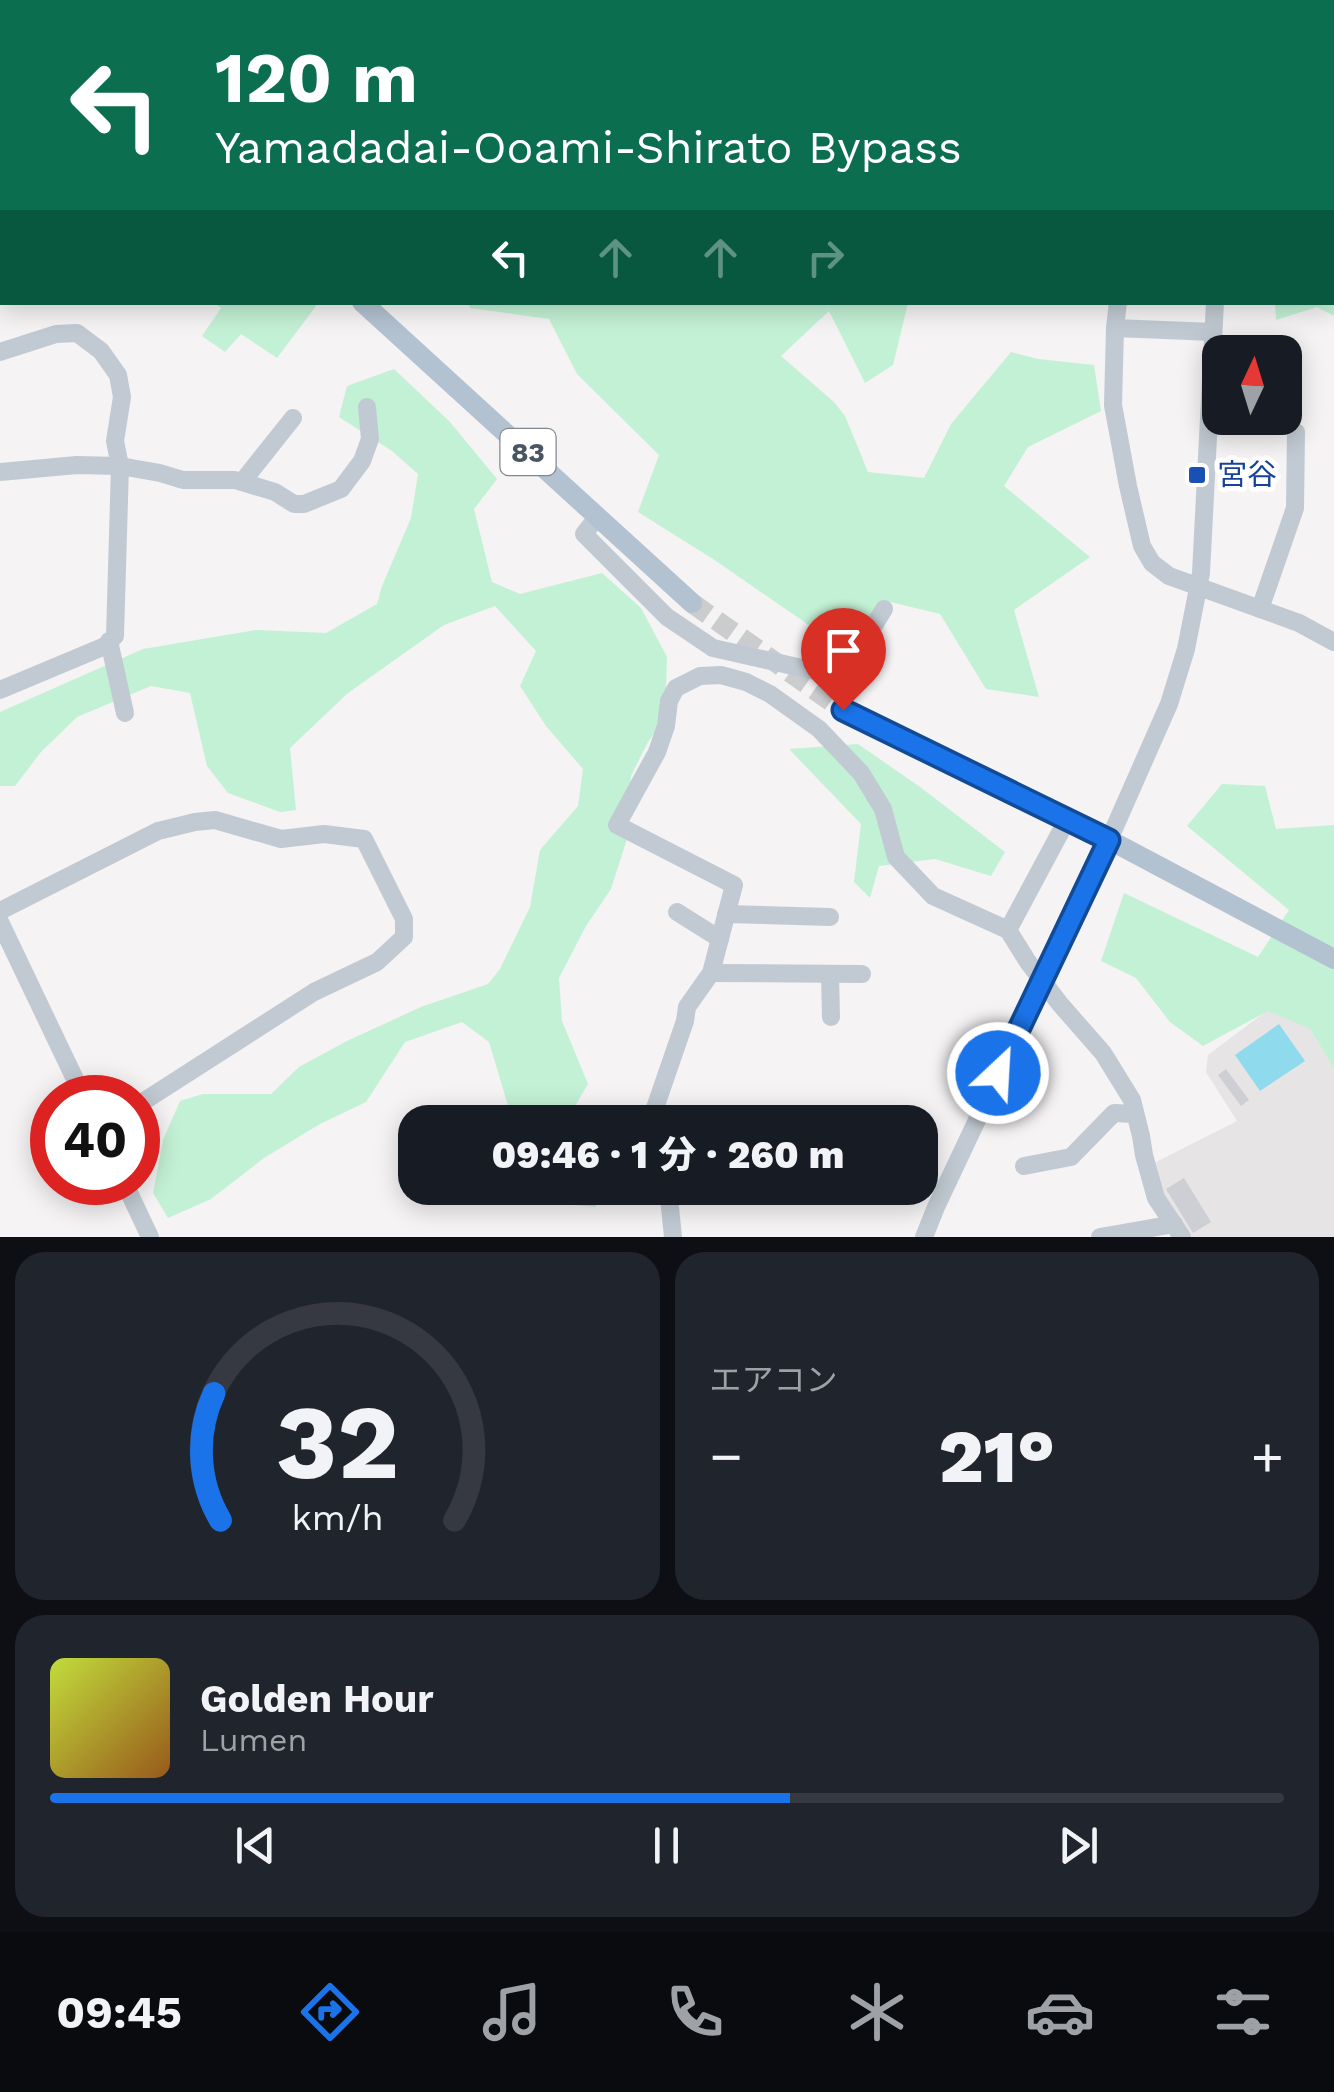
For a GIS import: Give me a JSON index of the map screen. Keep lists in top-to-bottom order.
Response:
{
  "streets": {
    "main road": ["83"]
  },
  "places": {
    "transit": ["宮谷"]
  },
  "north": "top",
  "page": {
    "turn": ["120 m", "Yamadadai-Ooami-Shirato Bypass"],
    "limit": "40",
    "trip": "09:46 · 1 分 · 260 m",
    "tile": "エアコン",
    "heat": ["−", "21°", "+"],
    "song": ["Golden Hour", "Lumen"],
    "tabs": "09:45",
    "gauge": ["32", "km/h"]
  }
}
